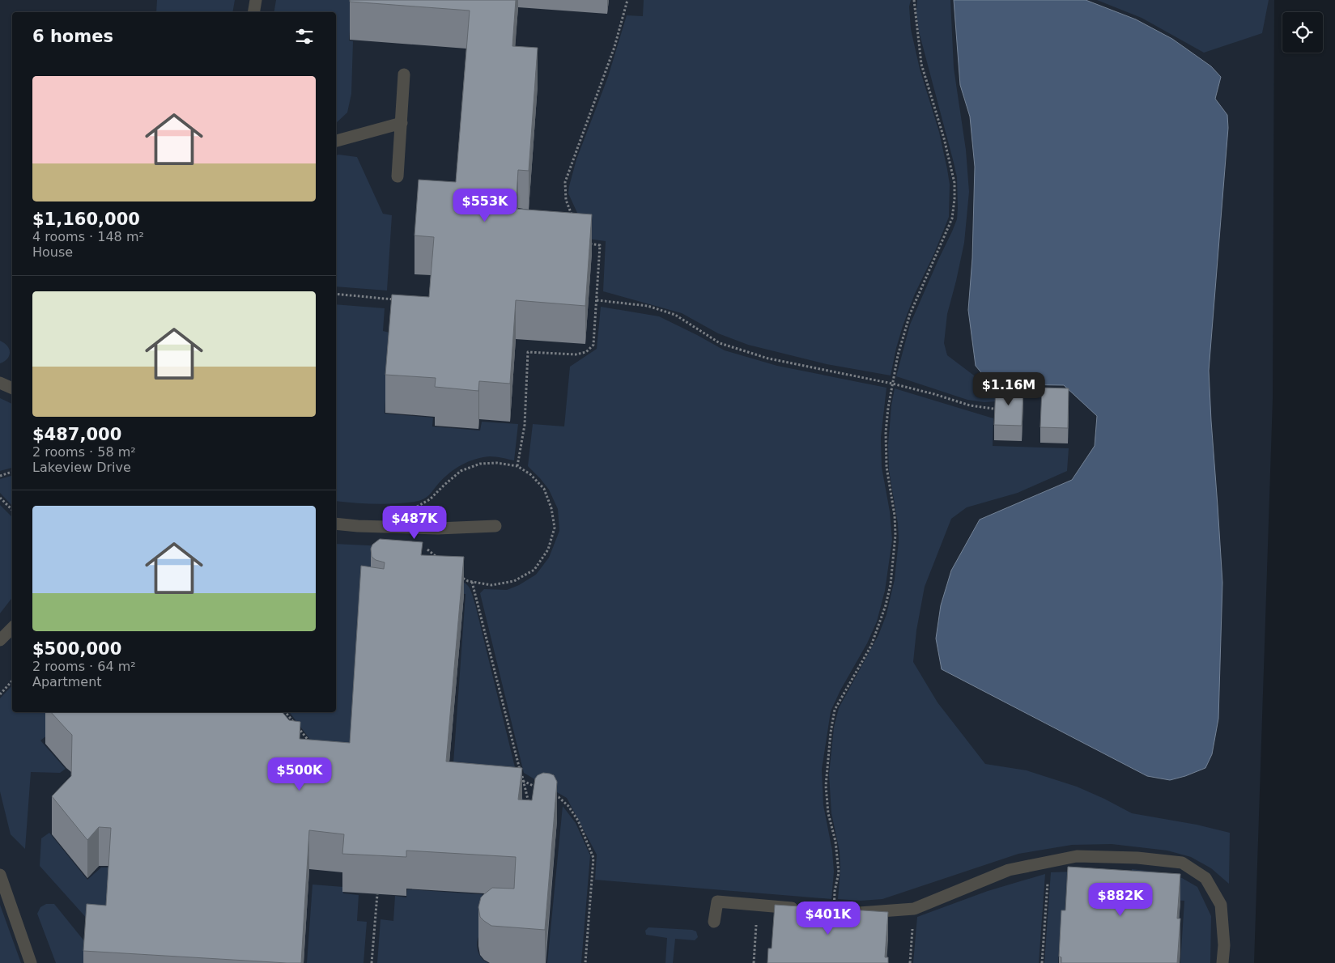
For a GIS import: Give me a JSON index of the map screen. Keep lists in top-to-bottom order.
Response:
{
  "page": {
    "heading": "6 homes",
    "list": [
      {
        "name": "$1,160,000",
        "note": "4 rooms · 148 m² · House"
      },
      {
        "name": "$487,000",
        "note": "2 rooms · 58 m² · Lakeview Drive"
      },
      {
        "name": "$500,000",
        "note": "2 rooms · 64 m² · Apartment"
      }
    ],
    "price": [
      "$553K",
      "$1.16M",
      "$487K",
      "$500K",
      "$882K",
      "$401K"
    ]
  }
}
